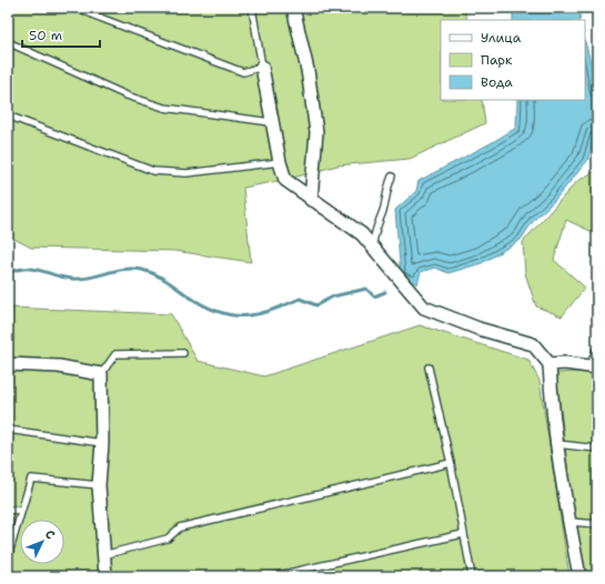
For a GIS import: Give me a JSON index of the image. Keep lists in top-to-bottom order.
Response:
{
  "legend": ["Улица", "Парк", "Вода"],
  "scale_bar": "50 m",
  "north": "top right"
}
